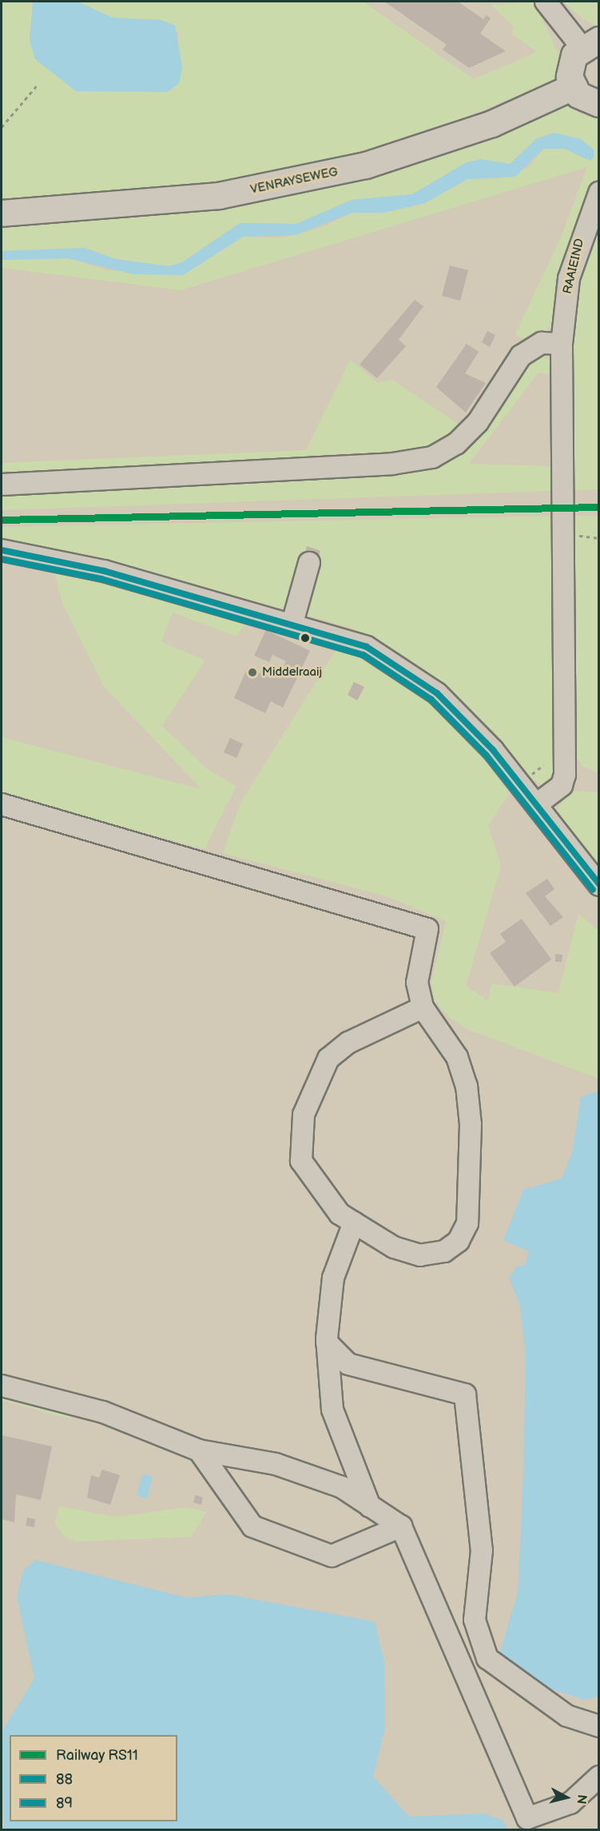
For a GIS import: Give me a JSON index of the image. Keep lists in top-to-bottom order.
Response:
{
  "streets": {
    "main road": ["VENRAYSEWEG"],
    "street": ["RAAIEIND"]
  },
  "places": ["Middelraaij"],
  "lines": ["rail line RS11", "transit line 88", "transit line 89"],
  "legend": ["Railway RS11", "88", "89"],
  "north": "right"
}
